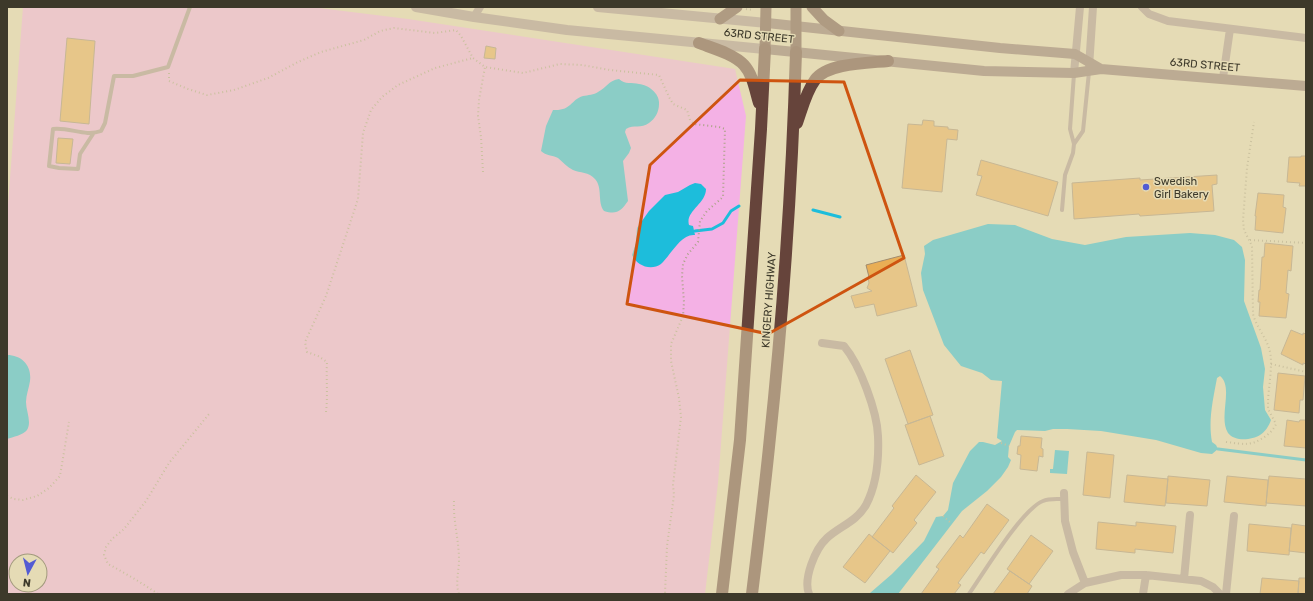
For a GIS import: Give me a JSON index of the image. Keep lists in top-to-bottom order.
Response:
{
  "streets": {
    "highway": ["KINGERY HIGHWAY"],
    "main road": ["63RD STREET"]
  },
  "crossings": [
    ["63RD STREET", "KINGERY HIGHWAY"]
  ],
  "places": ["Swedish Girl Bakery"],
  "north": "bottom"
}
